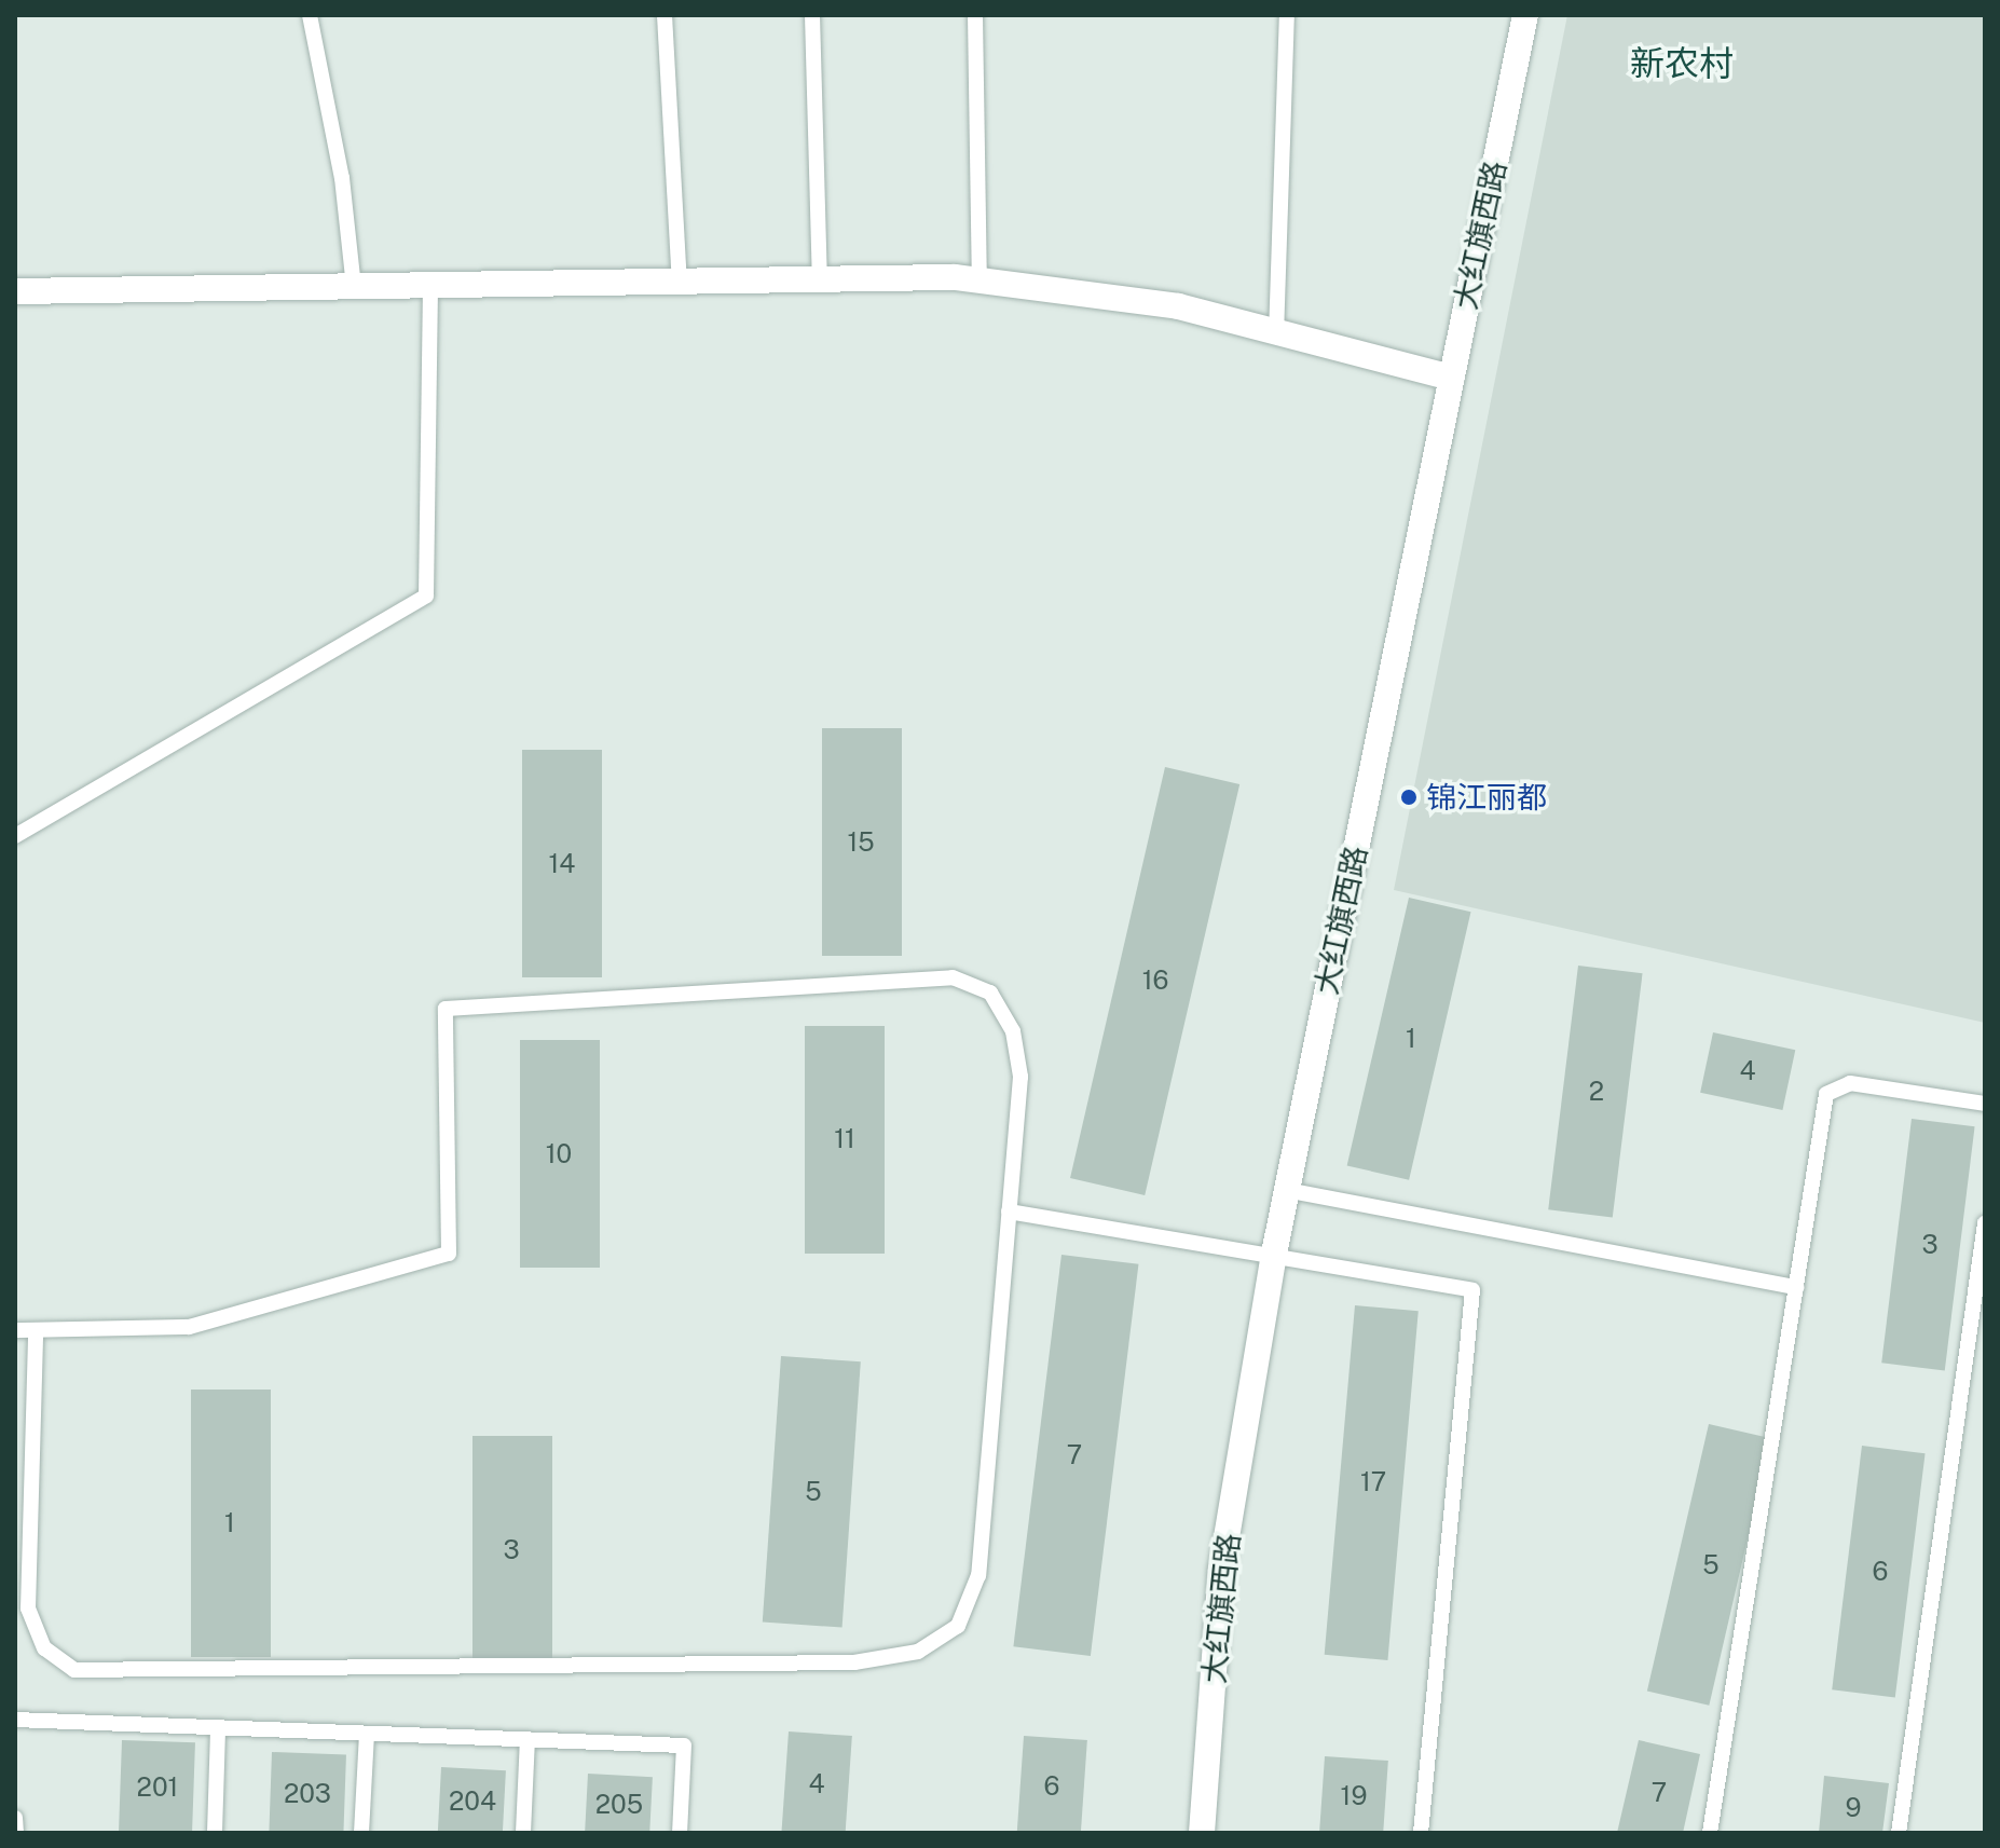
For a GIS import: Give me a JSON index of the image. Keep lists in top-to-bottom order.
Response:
{
  "streets": {
    "street": ["大红旗西路"]
  },
  "districts": ["新农村"],
  "places": ["锦江丽都"],
  "house_numbers": [
    "15",
    "14",
    "16",
    "1",
    "4",
    "2",
    "11",
    "10",
    "3",
    "7",
    "17",
    "5",
    "1",
    "3",
    "5",
    "6",
    "4",
    "6",
    "201",
    "7",
    "203",
    "19",
    "204",
    "205",
    "9"
  ]
}
